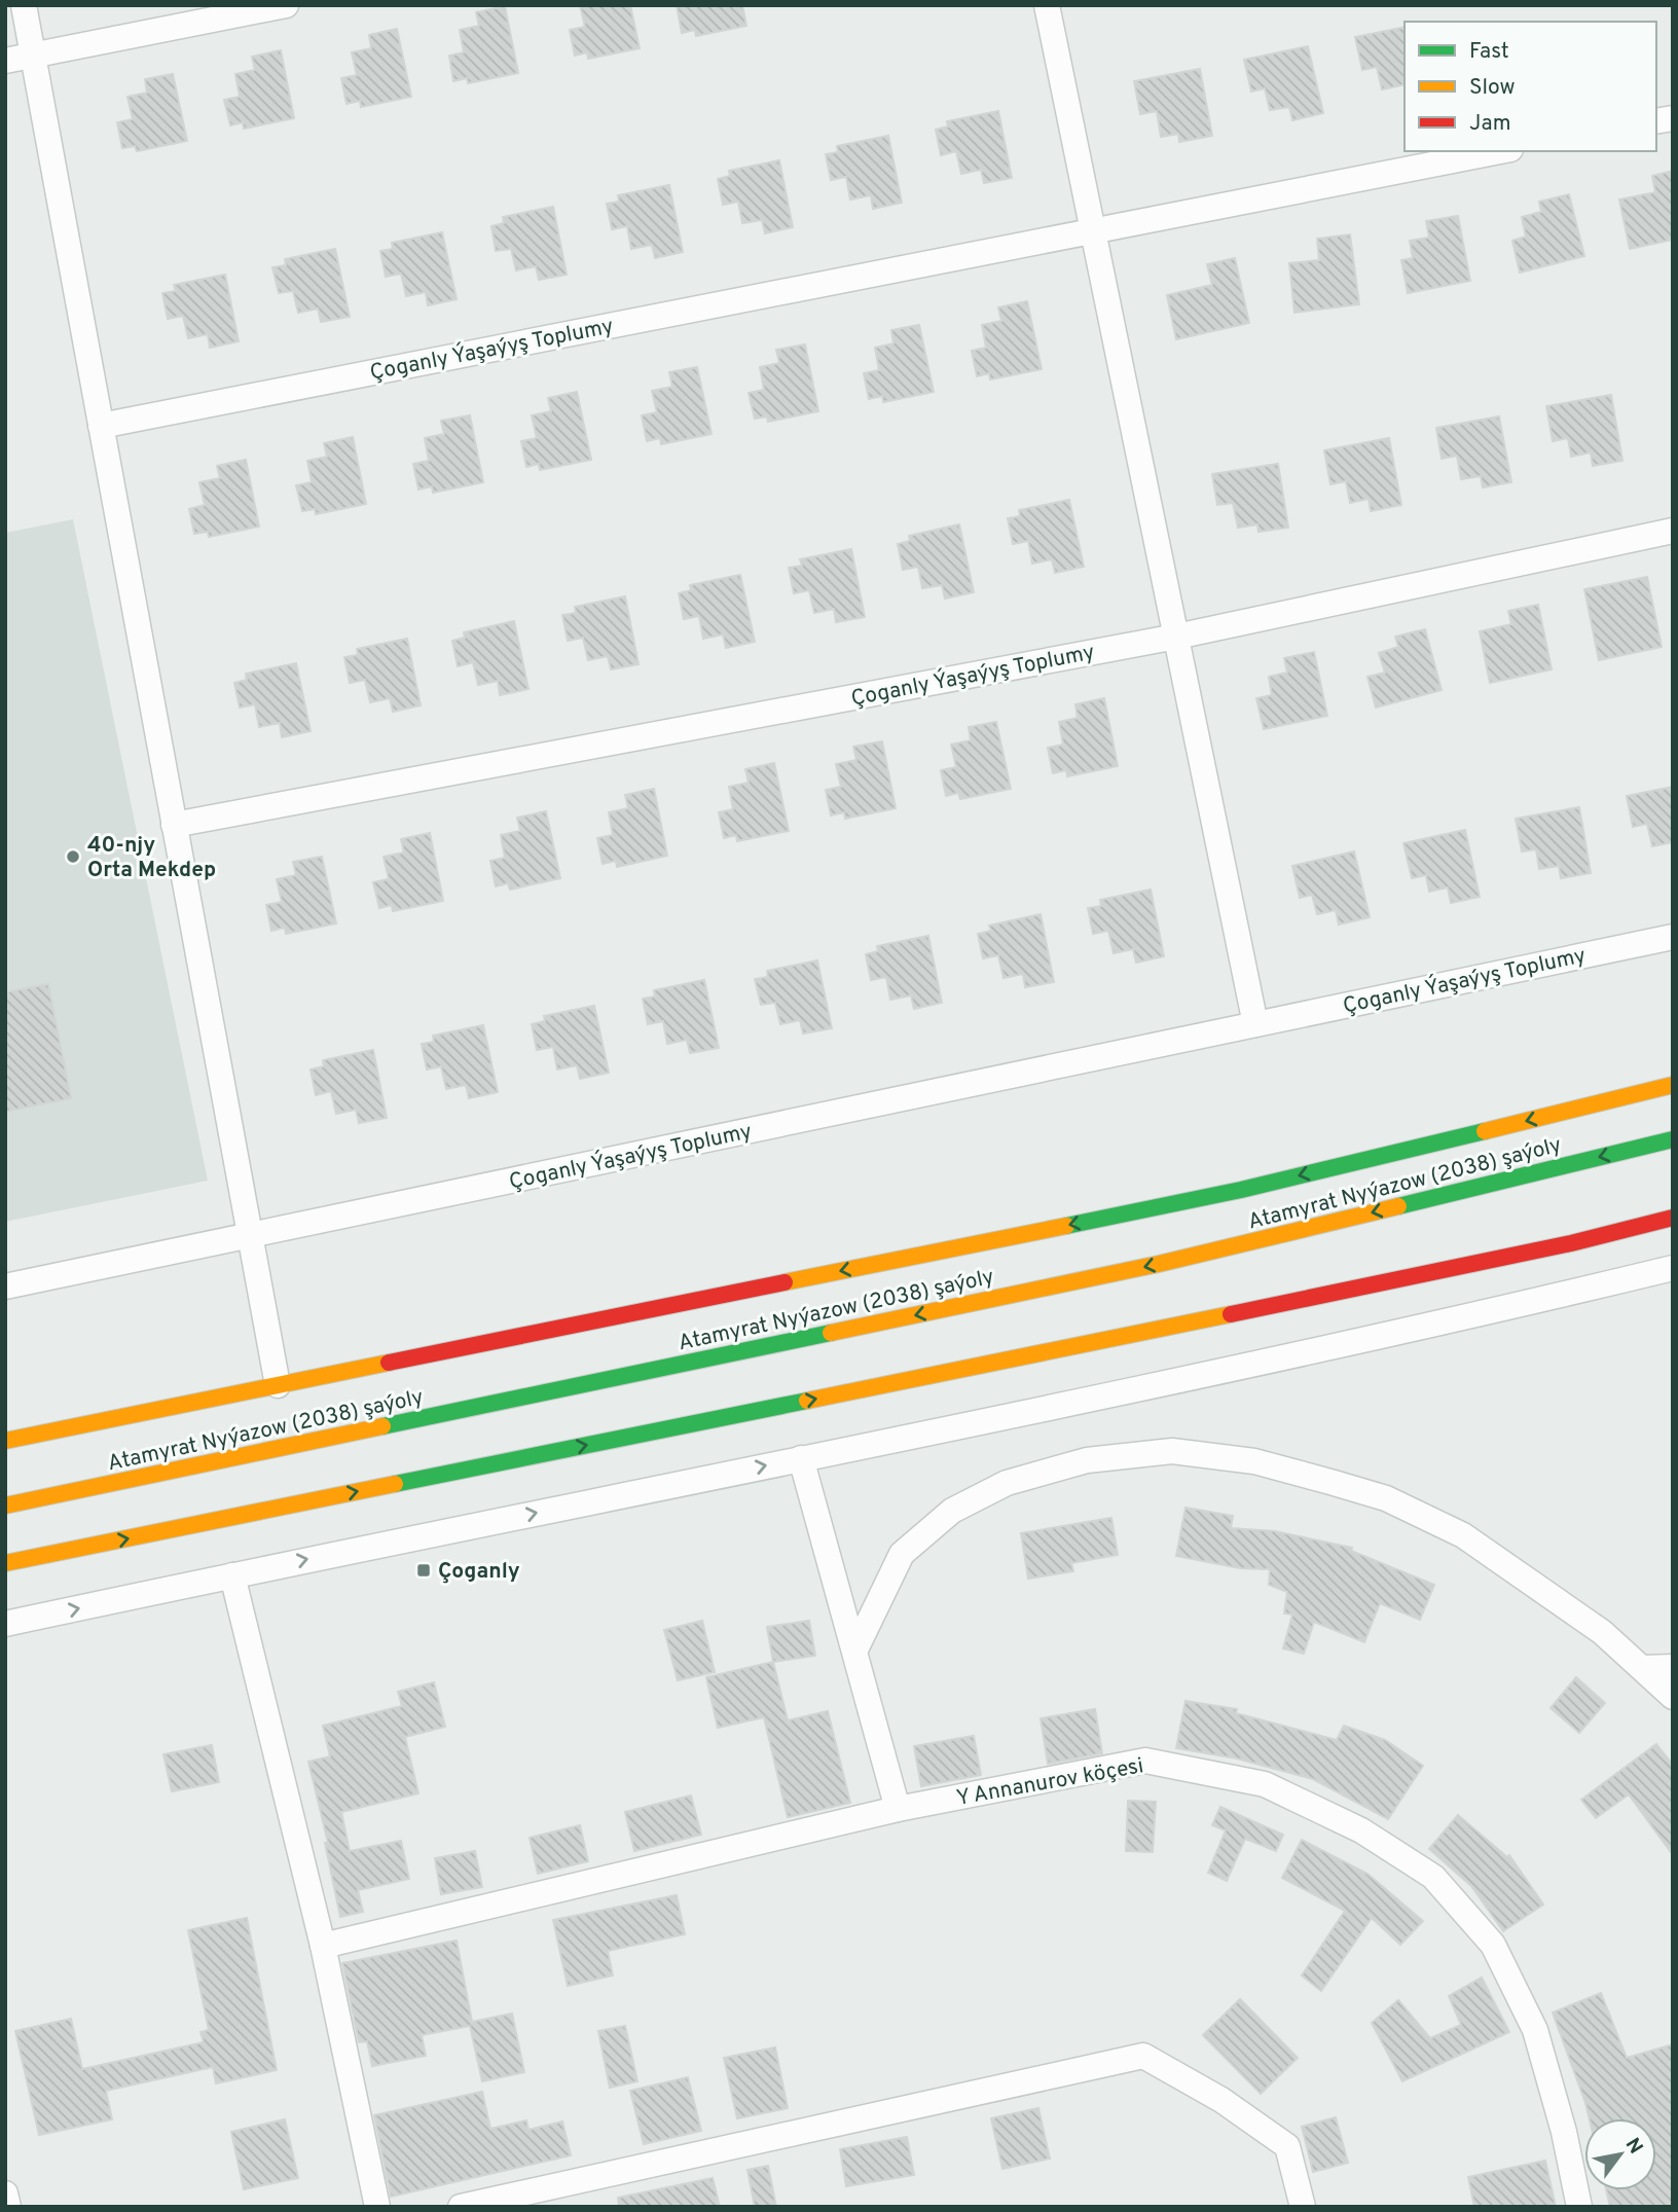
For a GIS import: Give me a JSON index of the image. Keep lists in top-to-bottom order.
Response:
{
  "streets": {
    "main road": ["Atamyrat Nyýazow (2038) şaýoly"],
    "street": ["Çoganly Ýaşaýyş Toplumy", "Y Annanurov köçesi"]
  },
  "places": {
    "other": ["40-njy Orta Mekdep"],
    "transit": ["Çoganly"]
  },
  "legend": ["Fast", "Slow", "Jam"],
  "north": "top right"
}
